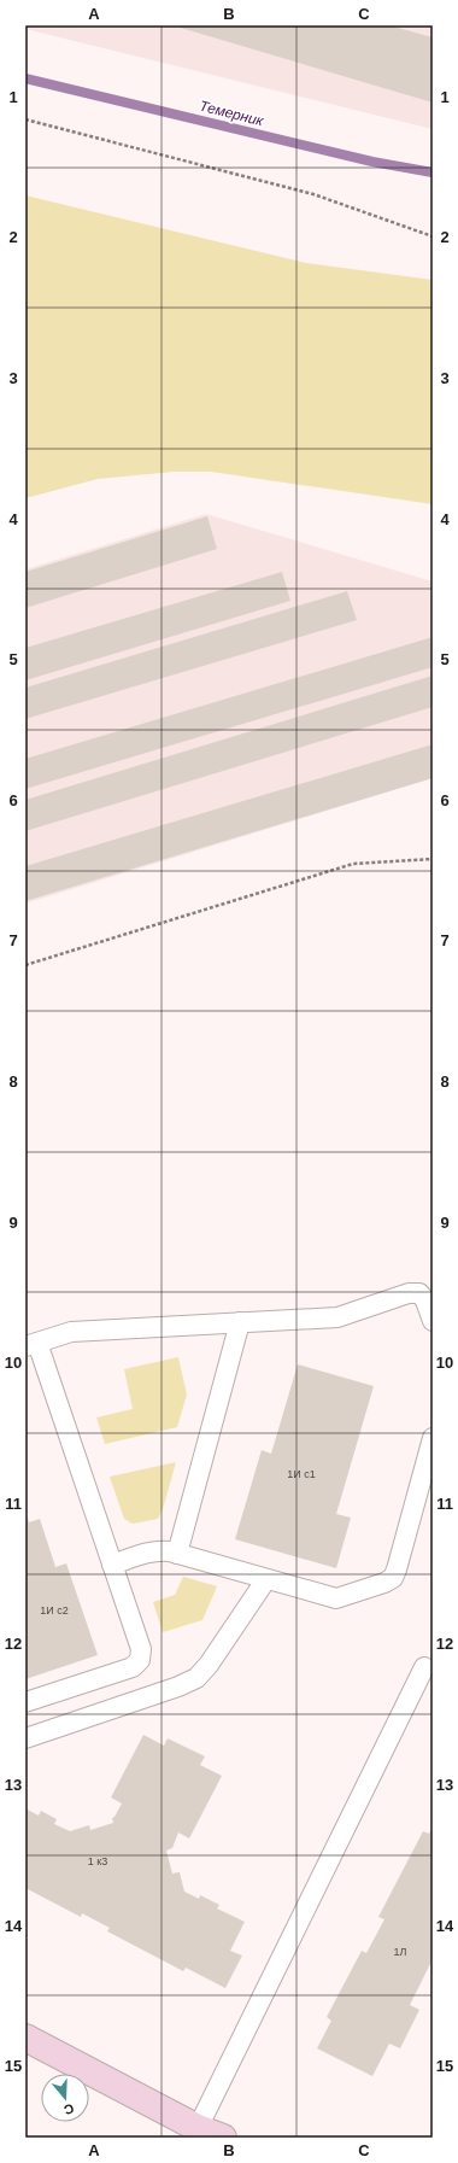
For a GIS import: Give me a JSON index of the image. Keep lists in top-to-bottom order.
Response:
{
  "water": ["Темерник"],
  "house_numbers": [
    "1И с1",
    "1И с2",
    "1 к3",
    "1Л"
  ],
  "north": "bottom",
  "grid": {
    "columns": ["A", "B", "C"],
    "rows": [
      "1",
      "2",
      "3",
      "4",
      "5",
      "6",
      "7",
      "8",
      "9",
      "10",
      "11",
      "12",
      "13",
      "14",
      "15"
    ]
  }
}
